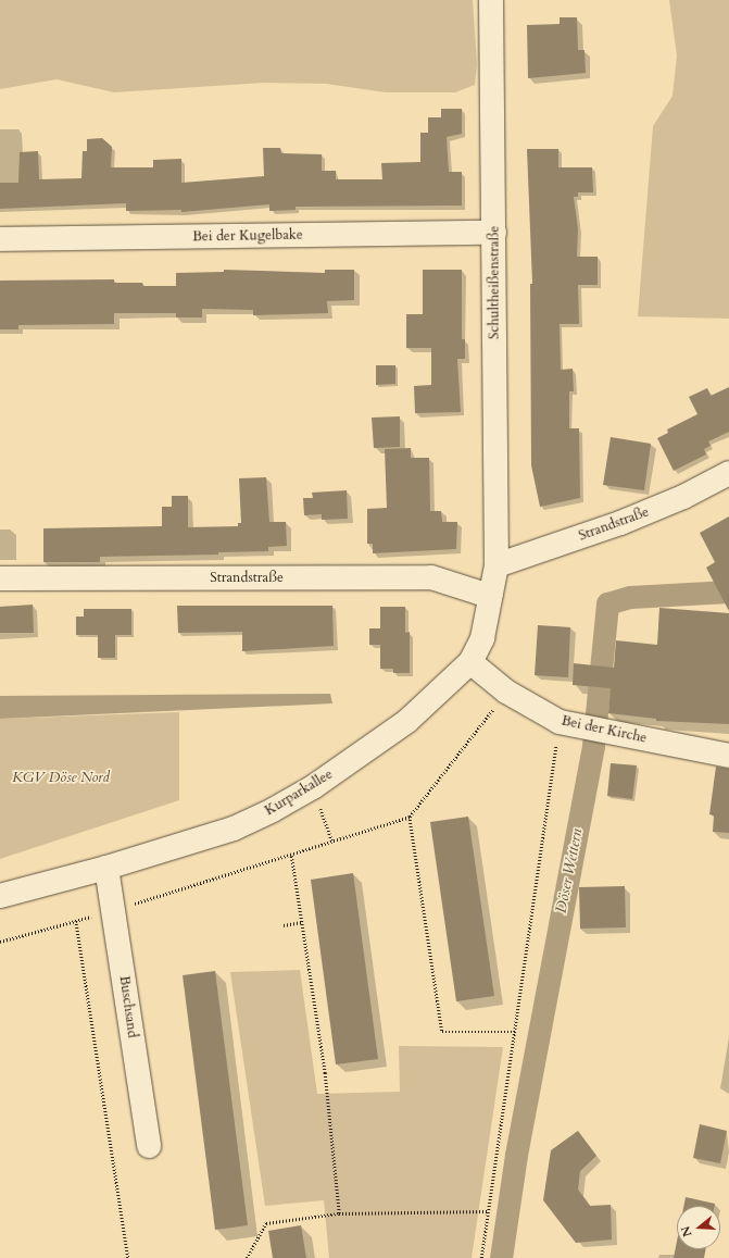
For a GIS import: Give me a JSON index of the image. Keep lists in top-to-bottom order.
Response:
{
  "streets": {
    "street": [
      "Bei der Kugelbake",
      "Schultheißenstraße",
      "Strandstraße",
      "Bei der Kirche",
      "Kurparkallee",
      "Buschsand"
    ]
  },
  "crossings": [
    ["Bei der Kugelbake", "Schultheißenstraße"],
    ["Schultheißenstraße", "Strandstraße"],
    ["Schultheißenstraße", "Kurparkallee"],
    ["Strandstraße", "Kurparkallee"],
    ["Bei der Kirche", "Kurparkallee"],
    ["Kurparkallee", "Buschsand"]
  ],
  "water": ["Döser Wettern"],
  "parks": ["KGV Döse Nord"],
  "north": "left"
}
